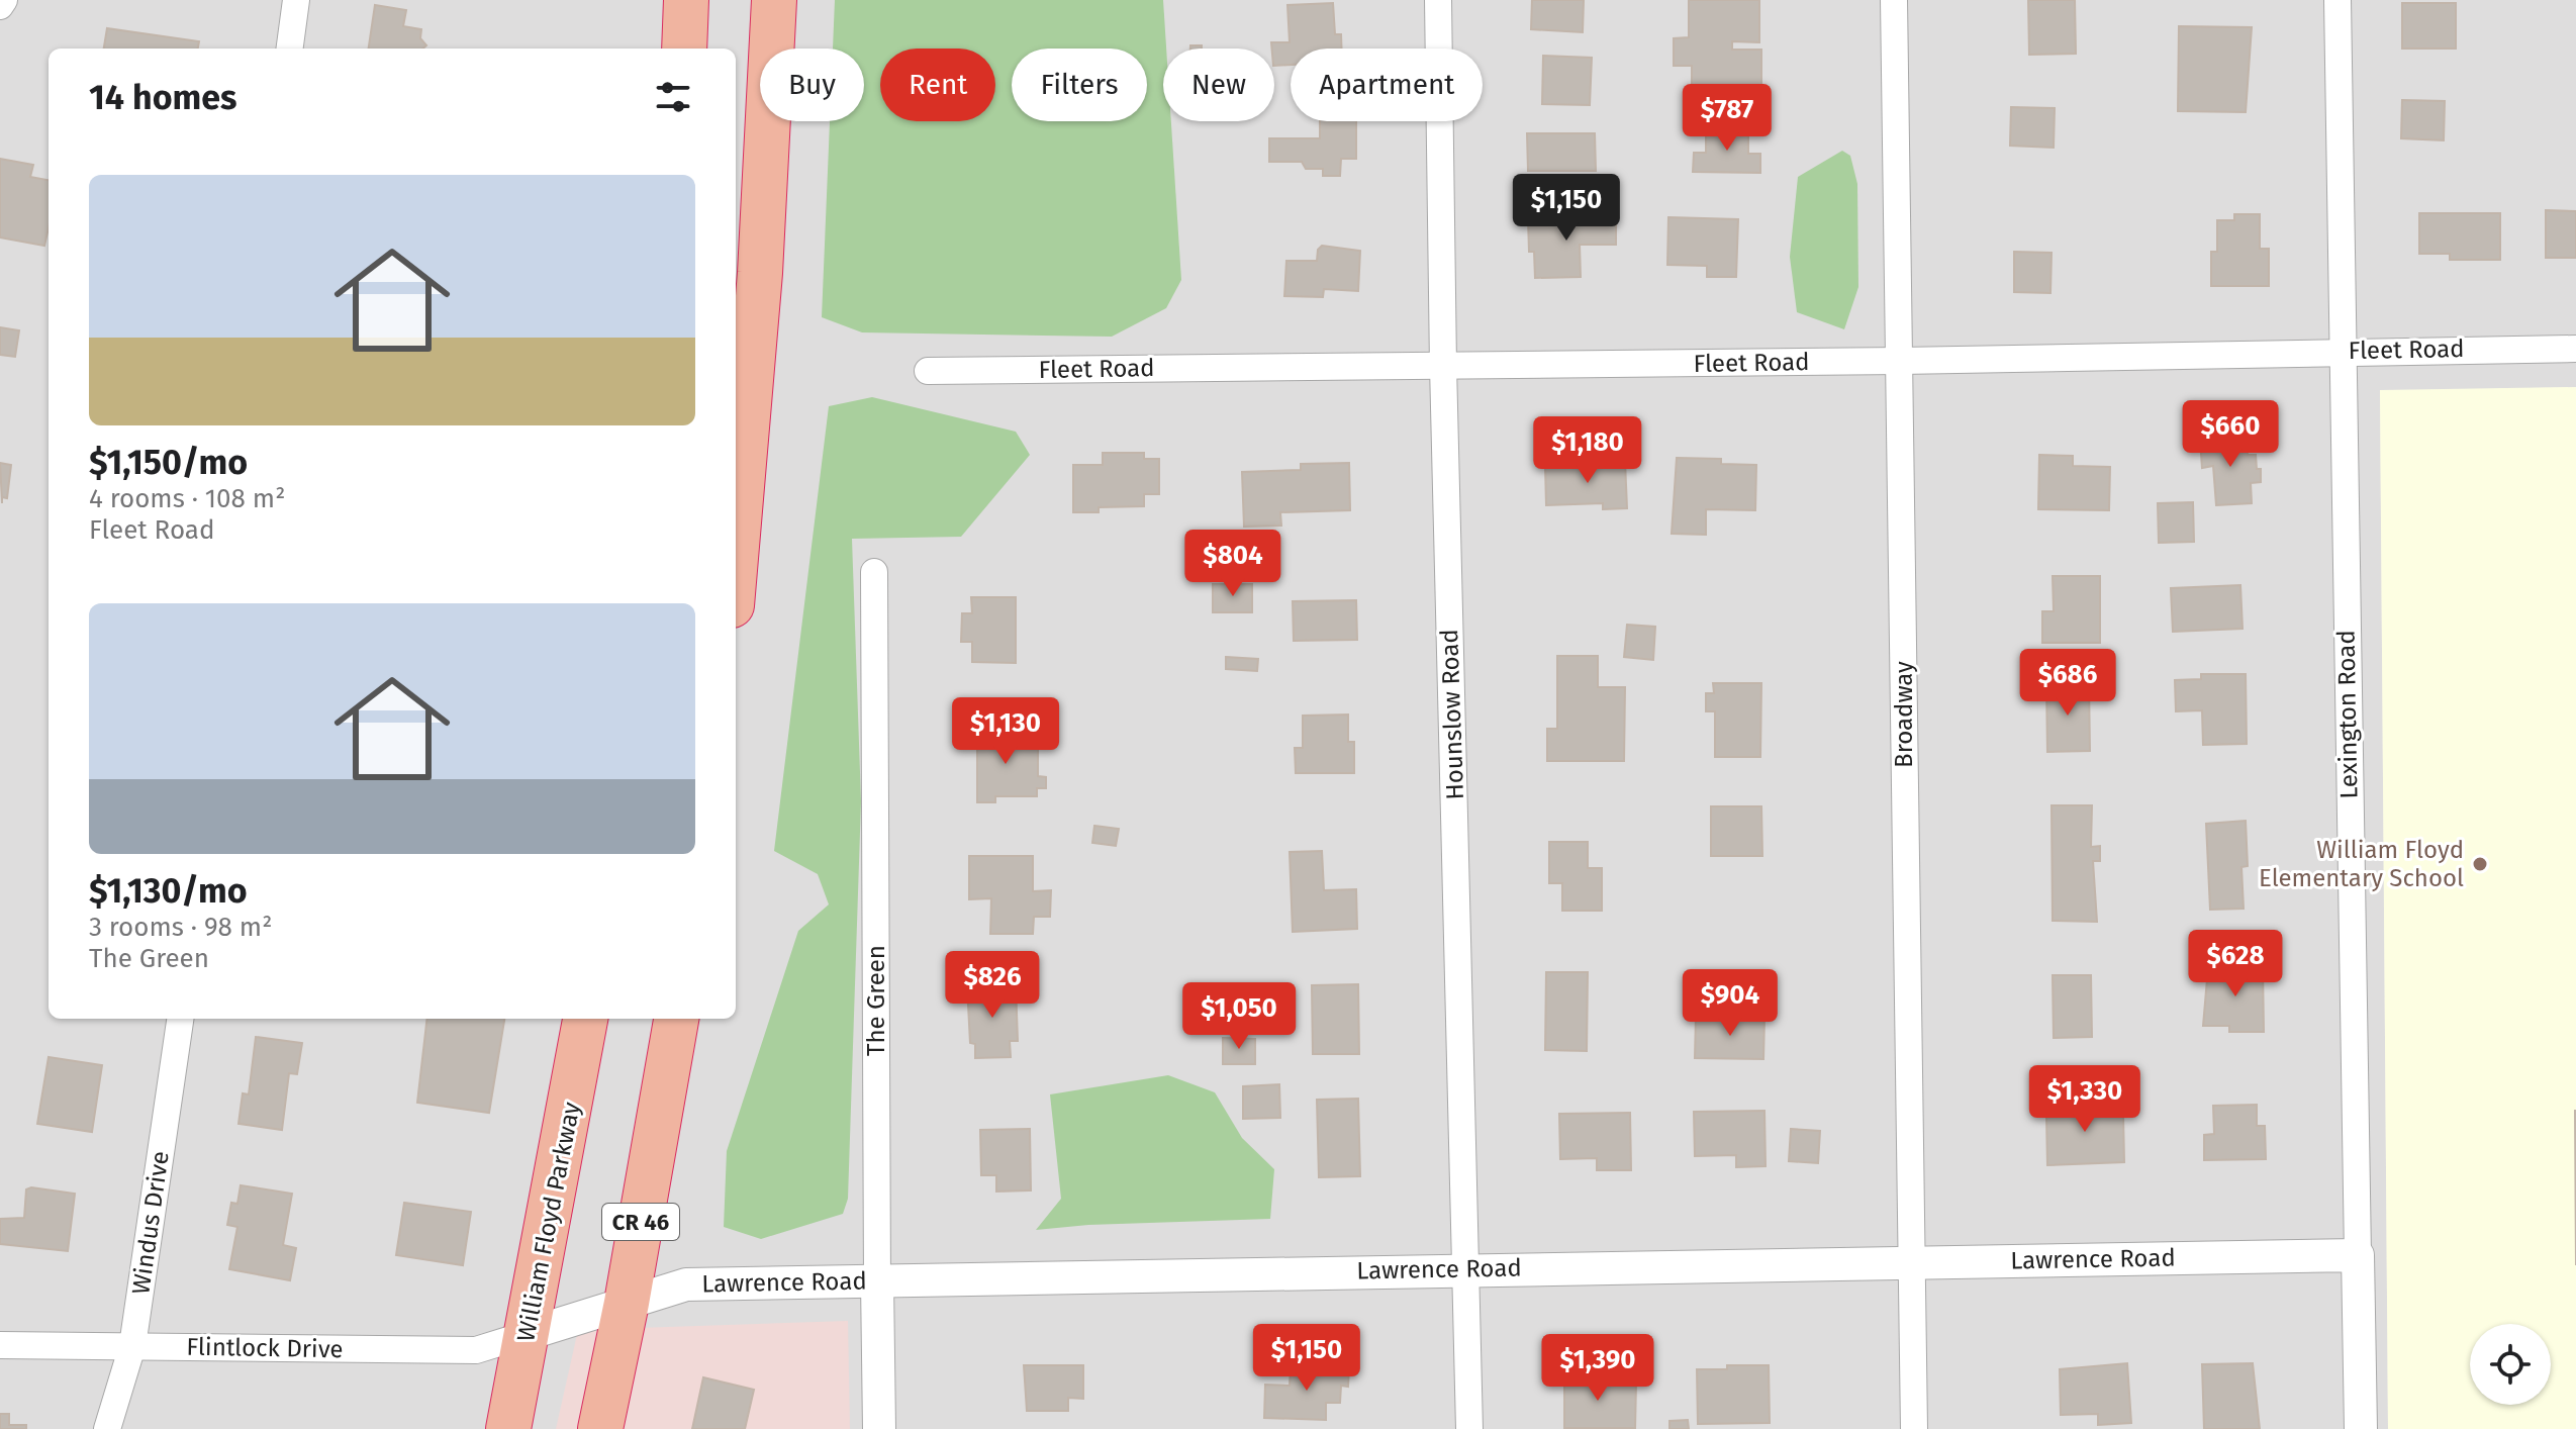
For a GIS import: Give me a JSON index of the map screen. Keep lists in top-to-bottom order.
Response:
{
  "streets": {
    "highway": ["William Floyd Parkway", "CR 46"],
    "street": [
      "Fleet Road",
      "Hounslow Road",
      "Broadway",
      "Lexington Road",
      "The Green",
      "Windus Drive",
      "Lawrence Road",
      "Flintlock Drive"
    ]
  },
  "crossings": [
    ["Fleet Road", "Hounslow Road"],
    ["Fleet Road", "Broadway"],
    ["Fleet Road", "Lexington Road"],
    ["Hounslow Road", "Lawrence Road"],
    ["Broadway", "Lawrence Road"],
    ["Lexington Road", "Lawrence Road"],
    ["The Green", "Lawrence Road"],
    ["William Floyd Parkway", "Lawrence Road"],
    ["William Floyd Parkway", "Flintlock Drive"],
    ["CR 46", "Lawrence Road"],
    ["Windus Drive", "Flintlock Drive"],
    ["Lawrence Road", "Flintlock Drive"]
  ],
  "places": ["William Floyd Elementary School"],
  "page": {
    "chip": [
      "Buy",
      "Rent",
      "Filters",
      "New",
      "Apartment"
    ],
    "heading": "14 homes",
    "price": [
      "$787",
      "$1,150",
      "$660",
      "$1,180",
      "$804",
      "$686",
      "$1,130",
      "$628",
      "$826",
      "$904",
      "$1,050",
      "$1,330",
      "$1,150",
      "$1,390"
    ],
    "list": [
      {
        "name": "$1,150/mo",
        "note": "4 rooms · 108 m² · Fleet Road"
      },
      {
        "name": "$1,130/mo",
        "note": "3 rooms · 98 m² · The Green"
      }
    ]
  }
}
